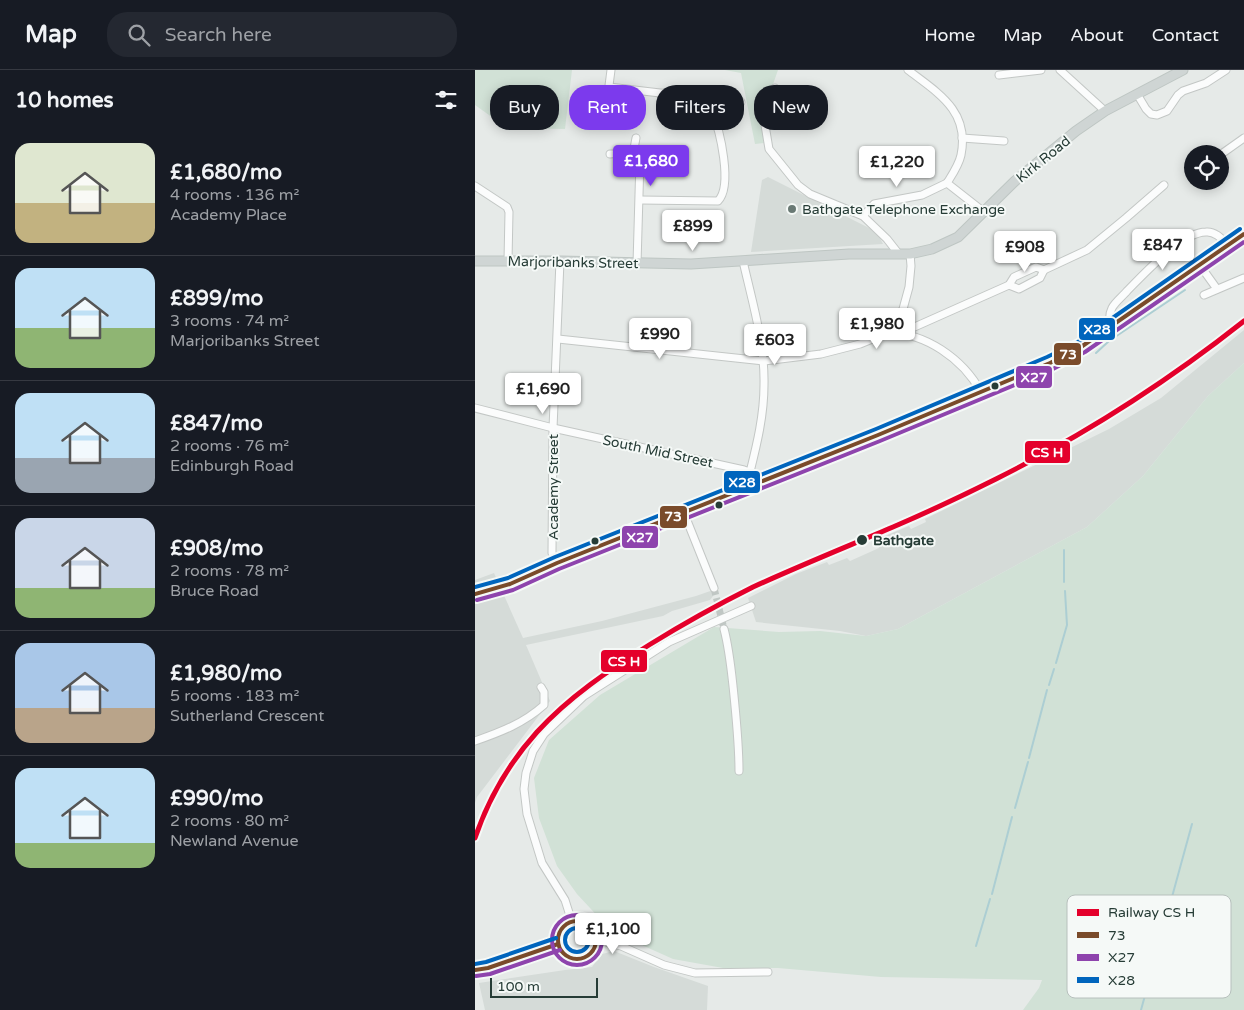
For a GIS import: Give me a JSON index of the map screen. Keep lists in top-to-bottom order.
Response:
{
  "streets": {
    "main road": ["Kirk Road", "Marjoribanks Street"],
    "street": ["South Mid Street", "Academy Street"]
  },
  "crossings": [
    ["Kirk Road", "Marjoribanks Street"],
    ["Marjoribanks Street", "Academy Street"],
    ["South Mid Street", "Academy Street"]
  ],
  "places": ["Bathgate Telephone Exchange", "Bathgate"],
  "lines": ["transit line X28", "transit line 73", "transit line X27"],
  "legend": [
    "Railway CS H",
    "73",
    "X27",
    "X28"
  ],
  "scale_bar": "100 m",
  "page": {
    "header": "Map",
    "search": "Search here",
    "nav": [
      "Home",
      "Map",
      "About",
      "Contact"
    ],
    "heading": "10 homes",
    "chip": [
      "Buy",
      "Rent",
      "Filters",
      "New"
    ],
    "list": [
      {
        "name": "£1,680/mo",
        "note": "4 rooms · 136 m² · Academy Place"
      },
      {
        "name": "£899/mo",
        "note": "3 rooms · 74 m² · Marjoribanks Street"
      },
      {
        "name": "£847/mo",
        "note": "2 rooms · 76 m² · Edinburgh Road"
      },
      {
        "name": "£908/mo",
        "note": "2 rooms · 78 m² · Bruce Road"
      },
      {
        "name": "£1,980/mo",
        "note": "5 rooms · 183 m² · Sutherland Crescent"
      },
      {
        "name": "£990/mo",
        "note": "2 rooms · 80 m² · Newland Avenue"
      }
    ],
    "price": [
      "£1,680",
      "£1,220",
      "£899",
      "£847",
      "£908",
      "£1,980",
      "£990",
      "£603",
      "£1,690",
      "£1,100"
    ],
    "scale": "100 m"
  }
}
